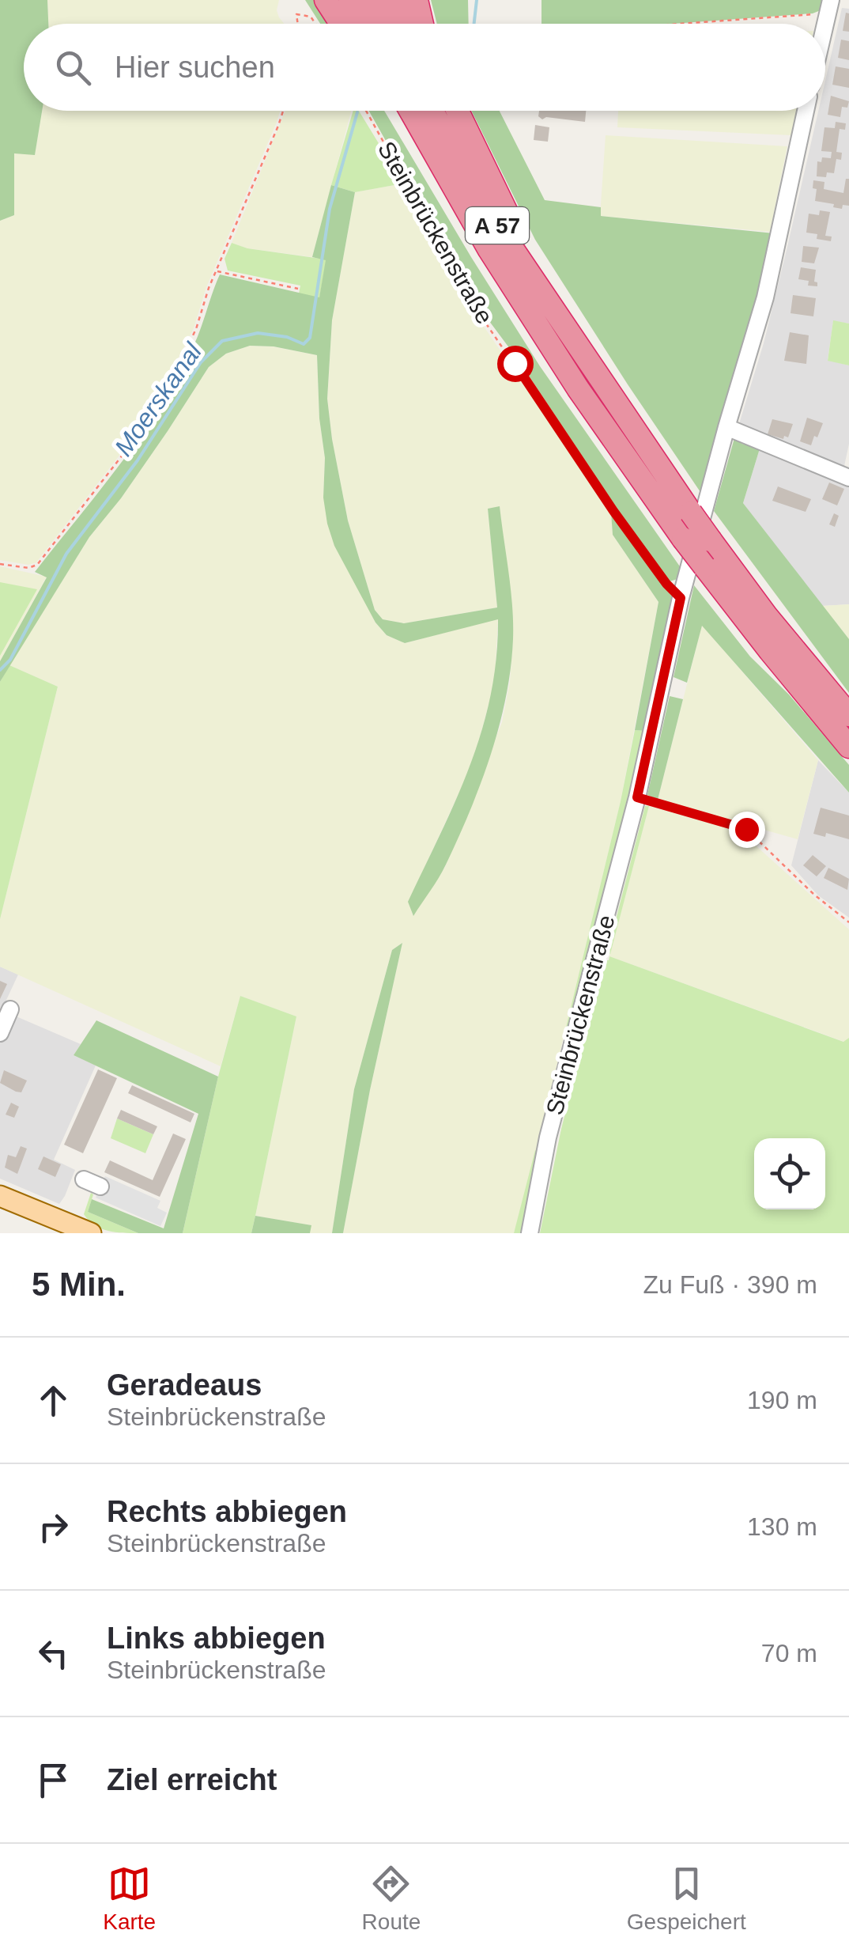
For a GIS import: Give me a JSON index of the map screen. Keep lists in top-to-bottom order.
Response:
{
  "streets": {
    "highway": ["A 57"],
    "street": ["Steinbrückenstraße"]
  },
  "water": ["Moerskanal"],
  "page": {
    "search": "Hier suchen",
    "heading": ["5 Min.", "Zu Fuß · 390 m"],
    "list": [
      ["Geradeaus", "Steinbrückenstraße", "190 m"],
      ["Rechts abbiegen", "Steinbrückenstraße", "130 m"],
      ["Links abbiegen", "Steinbrückenstraße", "70 m"],
      "Ziel erreicht"
    ],
    "nav": ["Karte", "Route", "Gespeichert"]
  }
}
